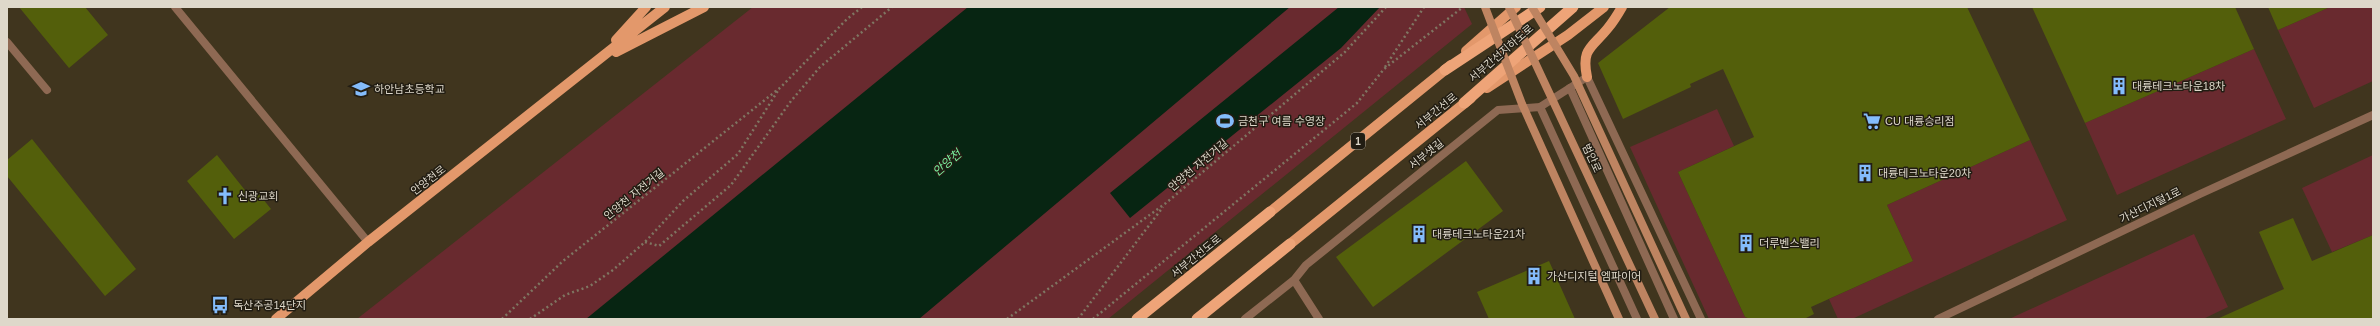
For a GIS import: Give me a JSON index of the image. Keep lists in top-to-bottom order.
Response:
{
  "streets": {
    "highway": ["서부간선지하도로", "1", "서부간선도로"],
    "main road": ["서부간선로", "범안로", "안양천로"],
    "street": ["서부샛길", "가산디지털1로"],
    "path": ["안양천 자전거길"]
  },
  "crossings": [
    ["서부간선지하도로", "서부간선로"],
    ["서부간선지하도로", "1"],
    ["1", "서부간선도로"]
  ],
  "water": ["안양천"],
  "places": {
    "building": [
      "대륭테크노타운18차",
      "대륭테크노타운20차",
      "대륭테크노타운21차",
      "더루벤스밸리",
      "가산디지털 엠파이어"
    ],
    "school or university": ["하안남초등학교"],
    "sports": ["금천구 여름 수영장"],
    "supermarket": ["CU 대륭승리점"],
    "church": ["신광교회"],
    "bus stop": ["독산주공14단지"]
  }
}
